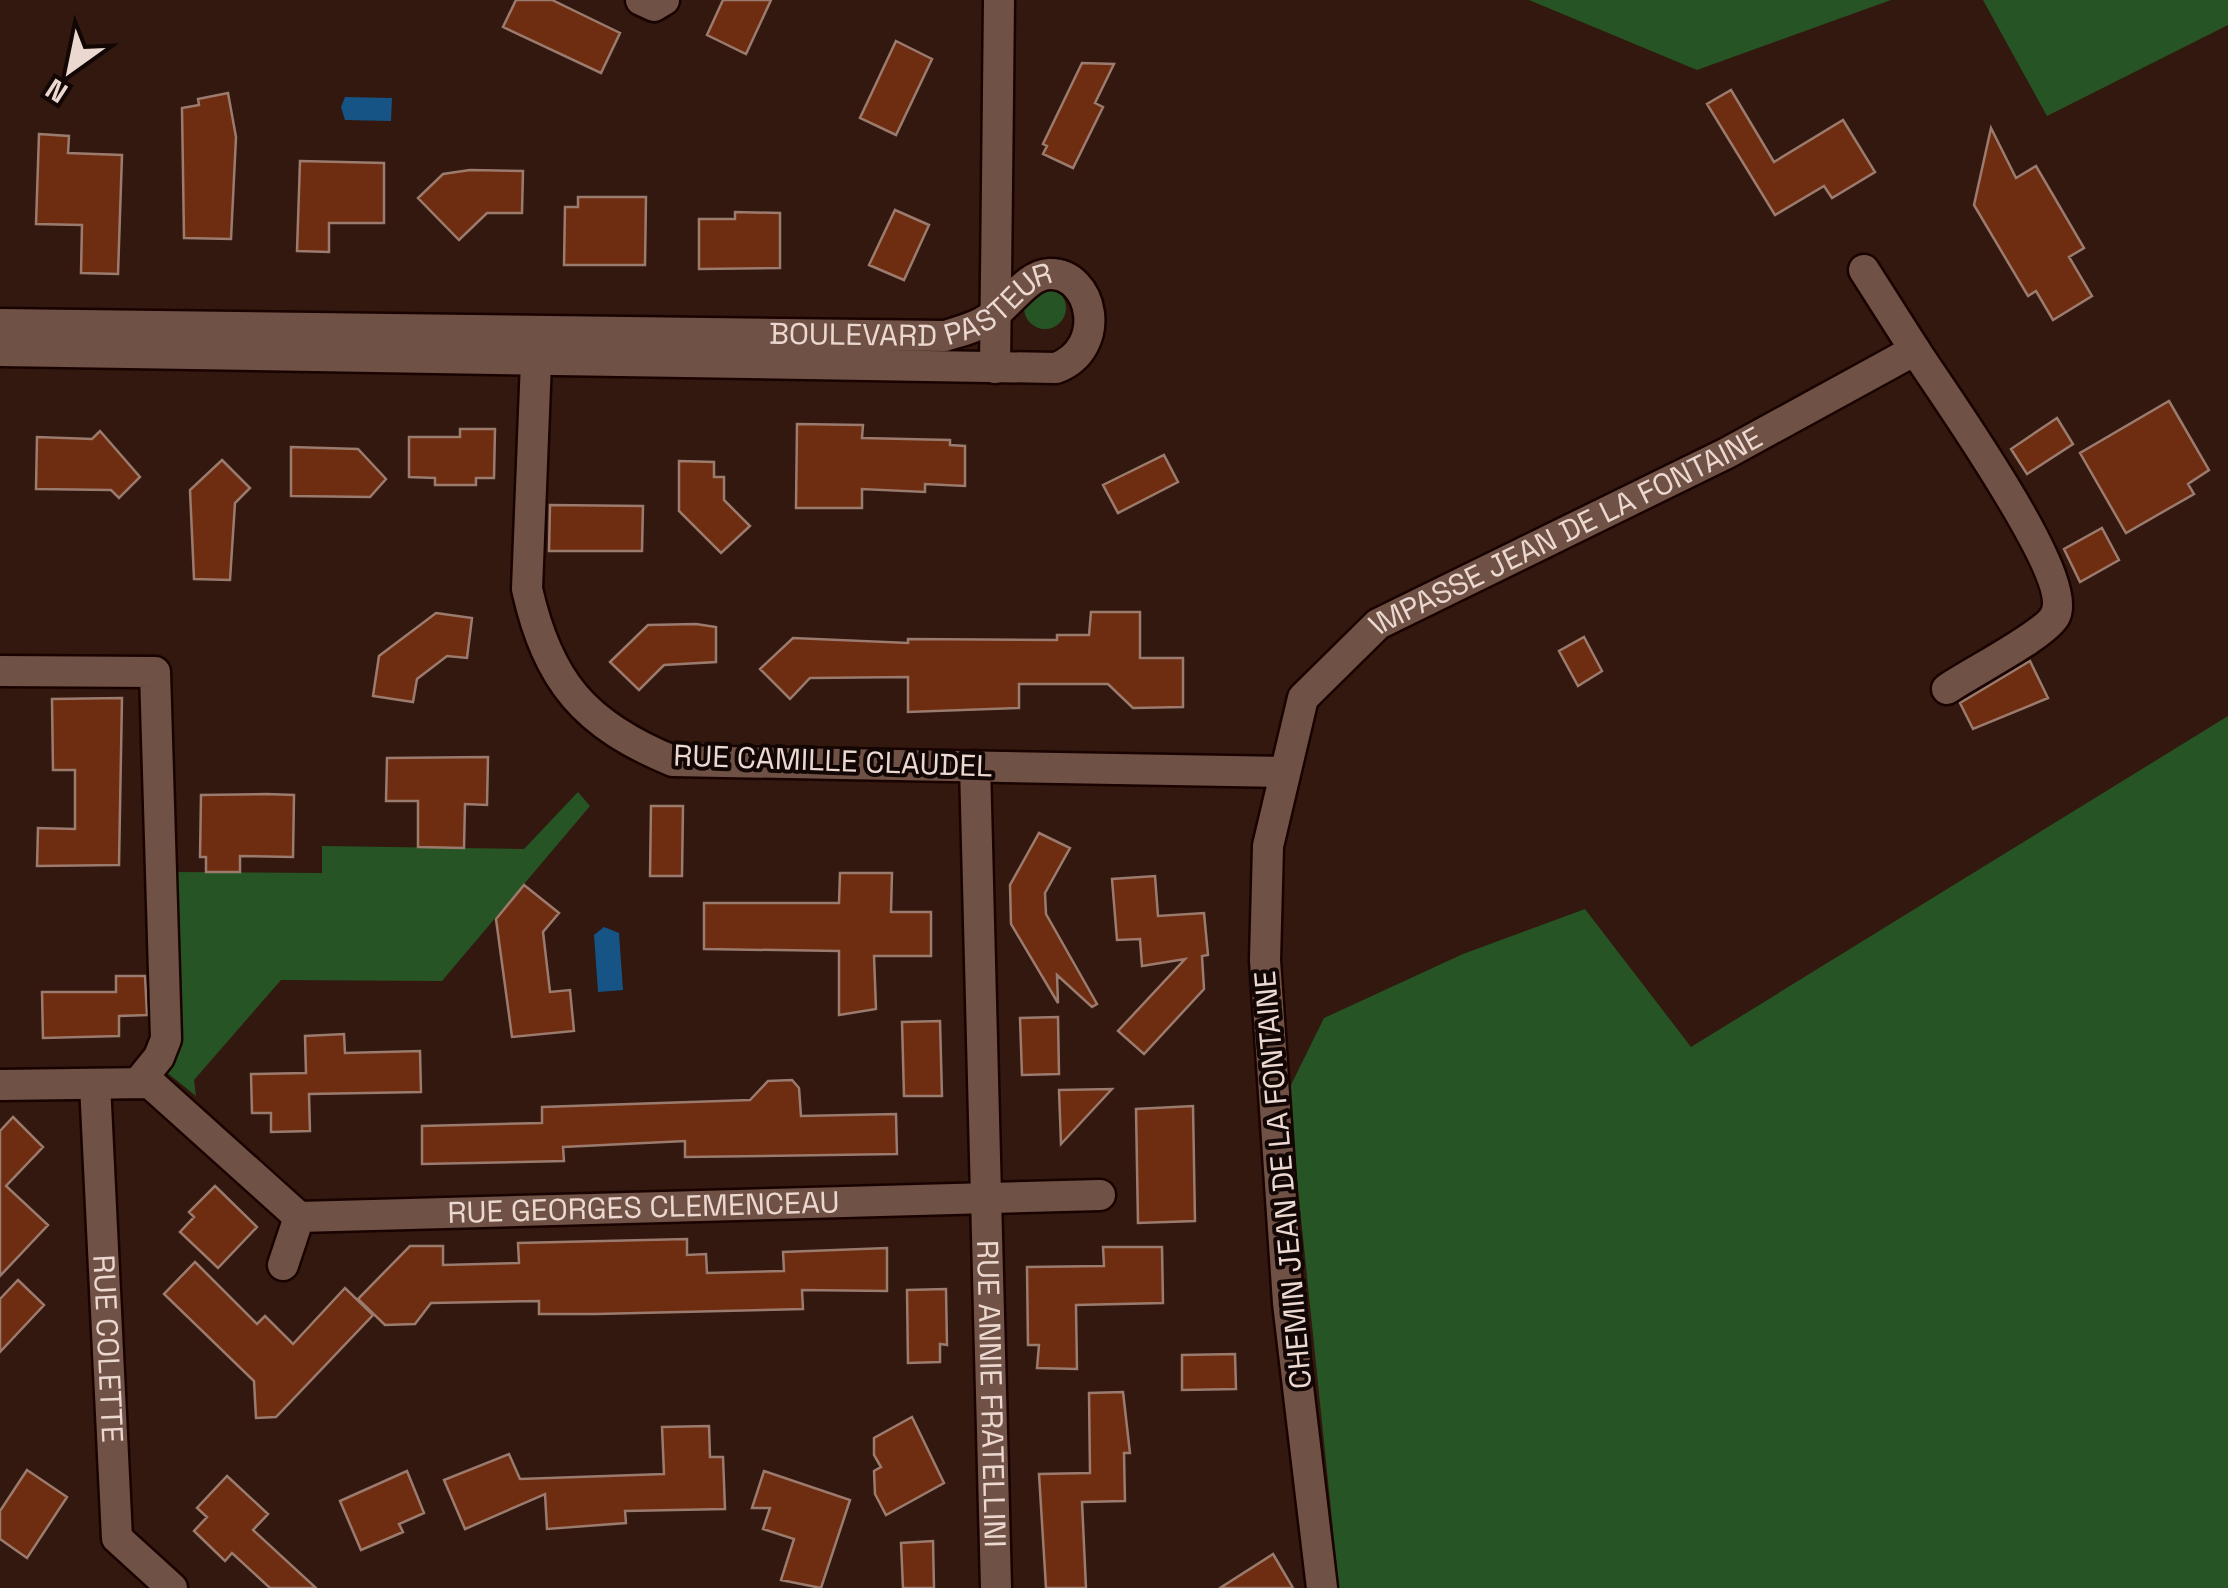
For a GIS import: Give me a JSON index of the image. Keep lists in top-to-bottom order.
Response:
{
  "streets": {
    "street": [
      "BOULEVARD PASTEUR",
      "IMPASSE JEAN DE LA FONTAINE",
      "RUE CAMILLE CLAUDEL",
      "CHEMIN JEAN DE LA FONTAINE",
      "RUE GEORGES CLEMENCEAU",
      "RUE COLETTE",
      "RUE ANNIE FRATELLINI"
    ]
  },
  "crossings": [
    ["BOULEVARD PASTEUR", "RUE CAMILLE CLAUDEL"],
    ["IMPASSE JEAN DE LA FONTAINE", "RUE CAMILLE CLAUDEL"],
    ["IMPASSE JEAN DE LA FONTAINE", "CHEMIN JEAN DE LA FONTAINE"],
    ["RUE CAMILLE CLAUDEL", "CHEMIN JEAN DE LA FONTAINE"],
    ["RUE GEORGES CLEMENCEAU", "RUE ANNIE FRATELLINI"]
  ],
  "north": "bottom left"
}
